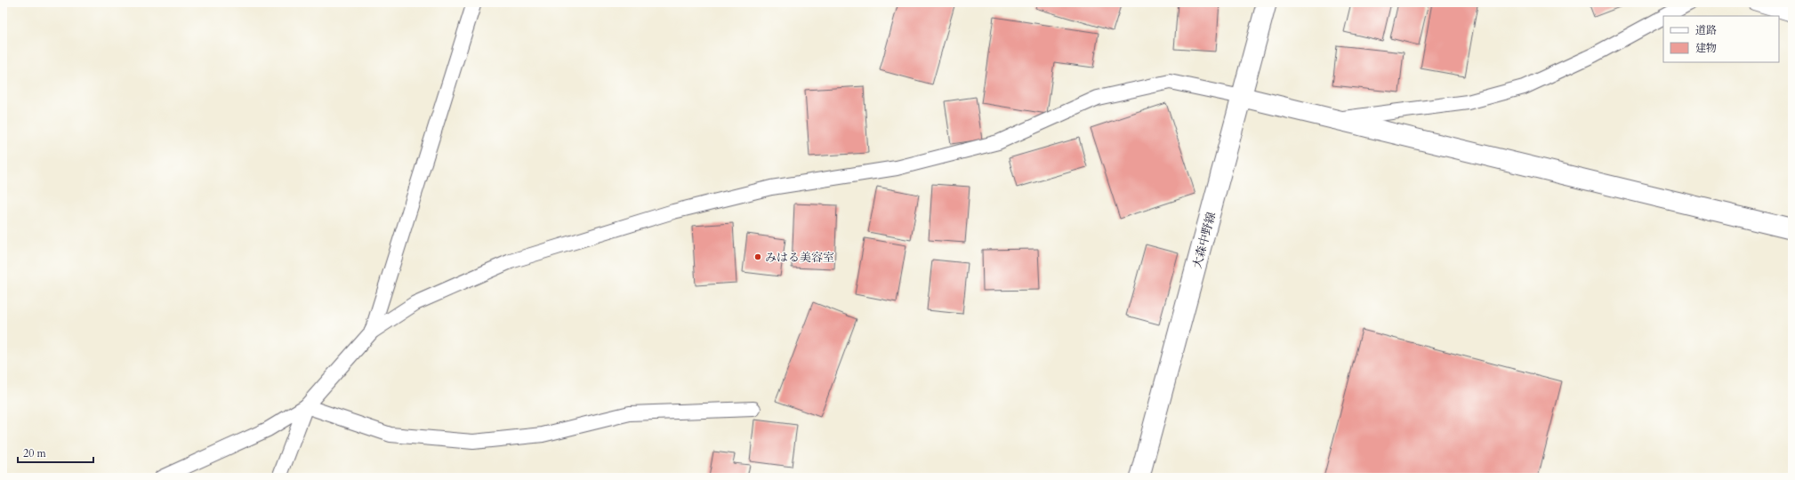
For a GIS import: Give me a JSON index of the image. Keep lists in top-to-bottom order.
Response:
{
  "streets": {
    "street": ["大森中野線"]
  },
  "places": ["みはる美容室"],
  "legend": ["道路", "建物"],
  "scale_bar": "20 m"
}
